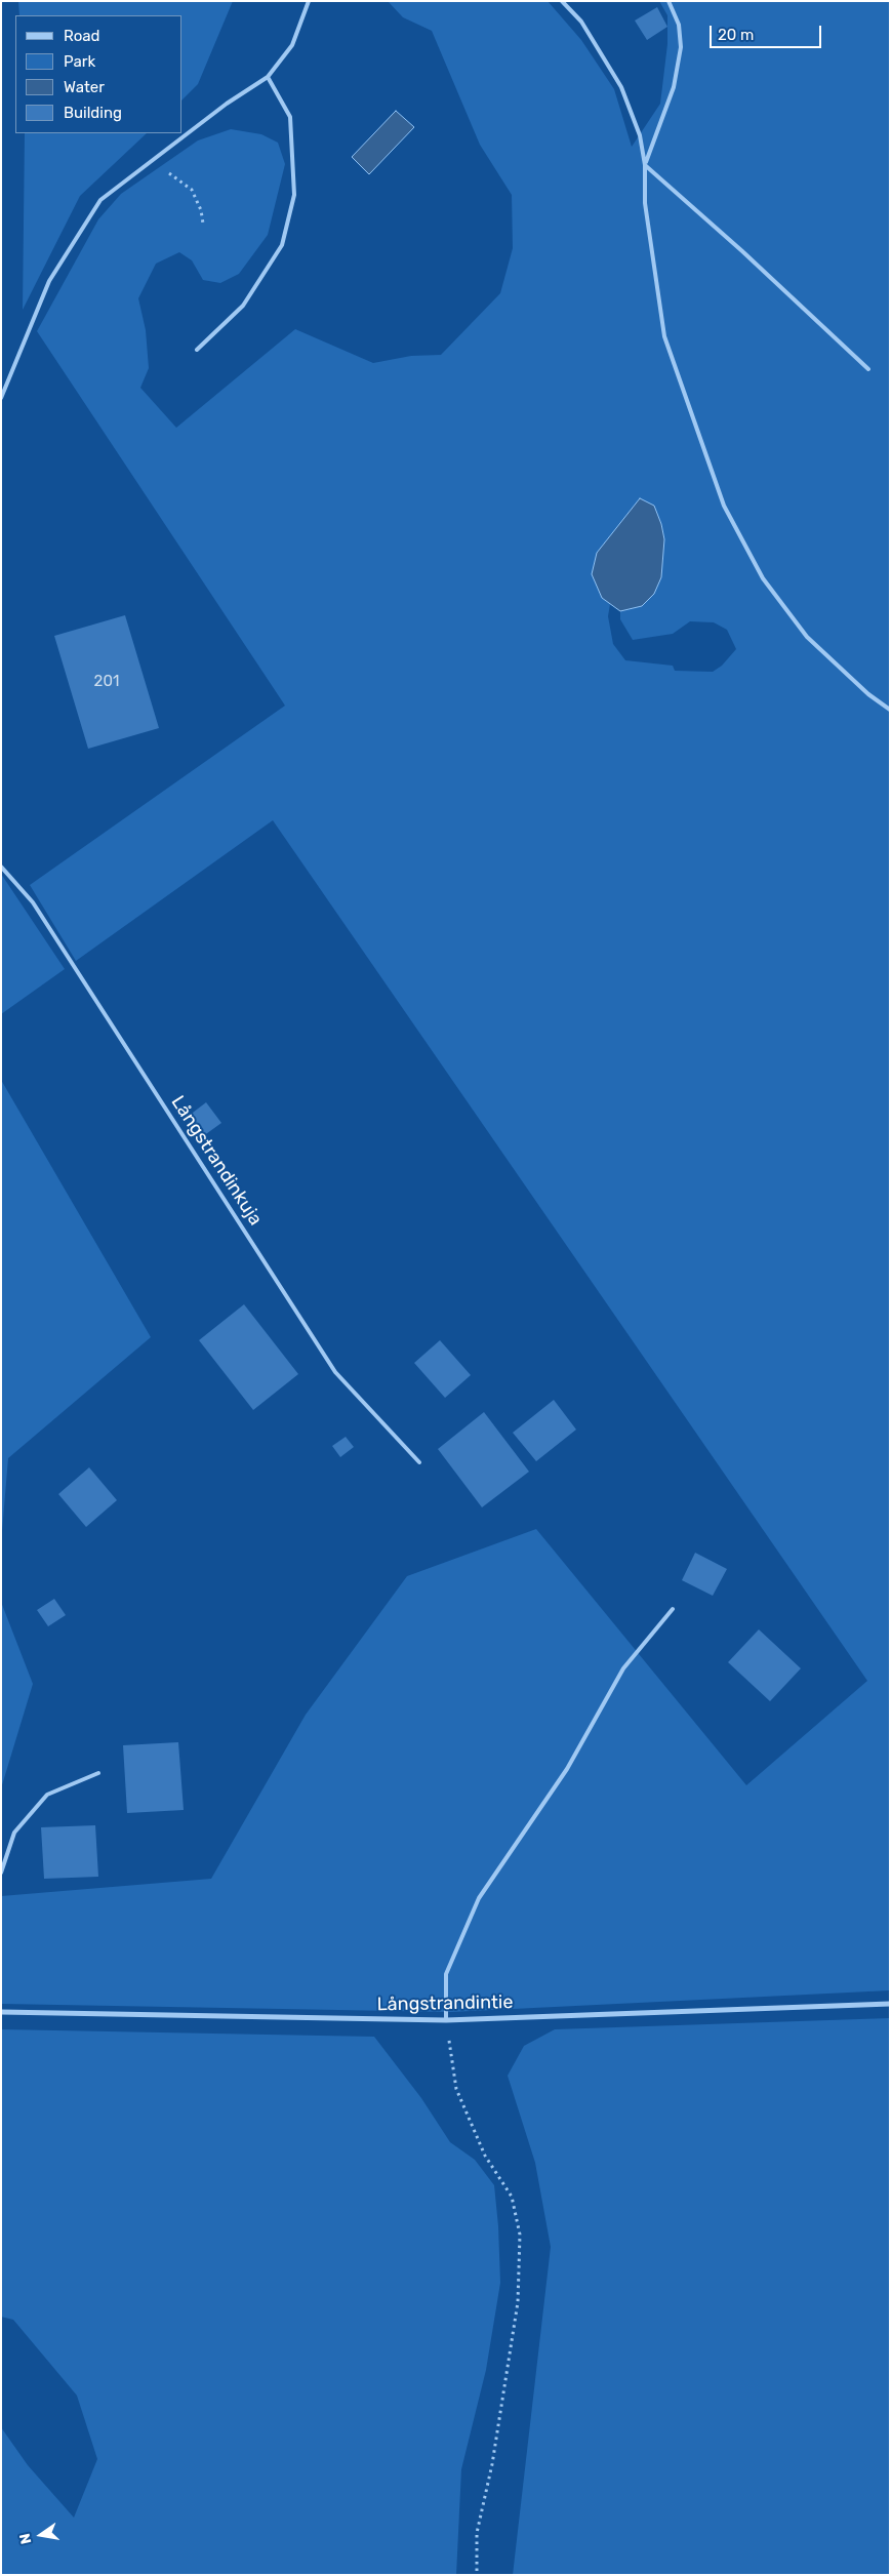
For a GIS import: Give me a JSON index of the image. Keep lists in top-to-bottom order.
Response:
{
  "streets": {
    "street": ["Långstrandintie"],
    "lane": ["Långstrandinkuja"]
  },
  "house_numbers": ["201"],
  "legend": [
    "Road",
    "Park",
    "Water",
    "Building"
  ],
  "scale_bar": "20 m",
  "north": "left"
}
